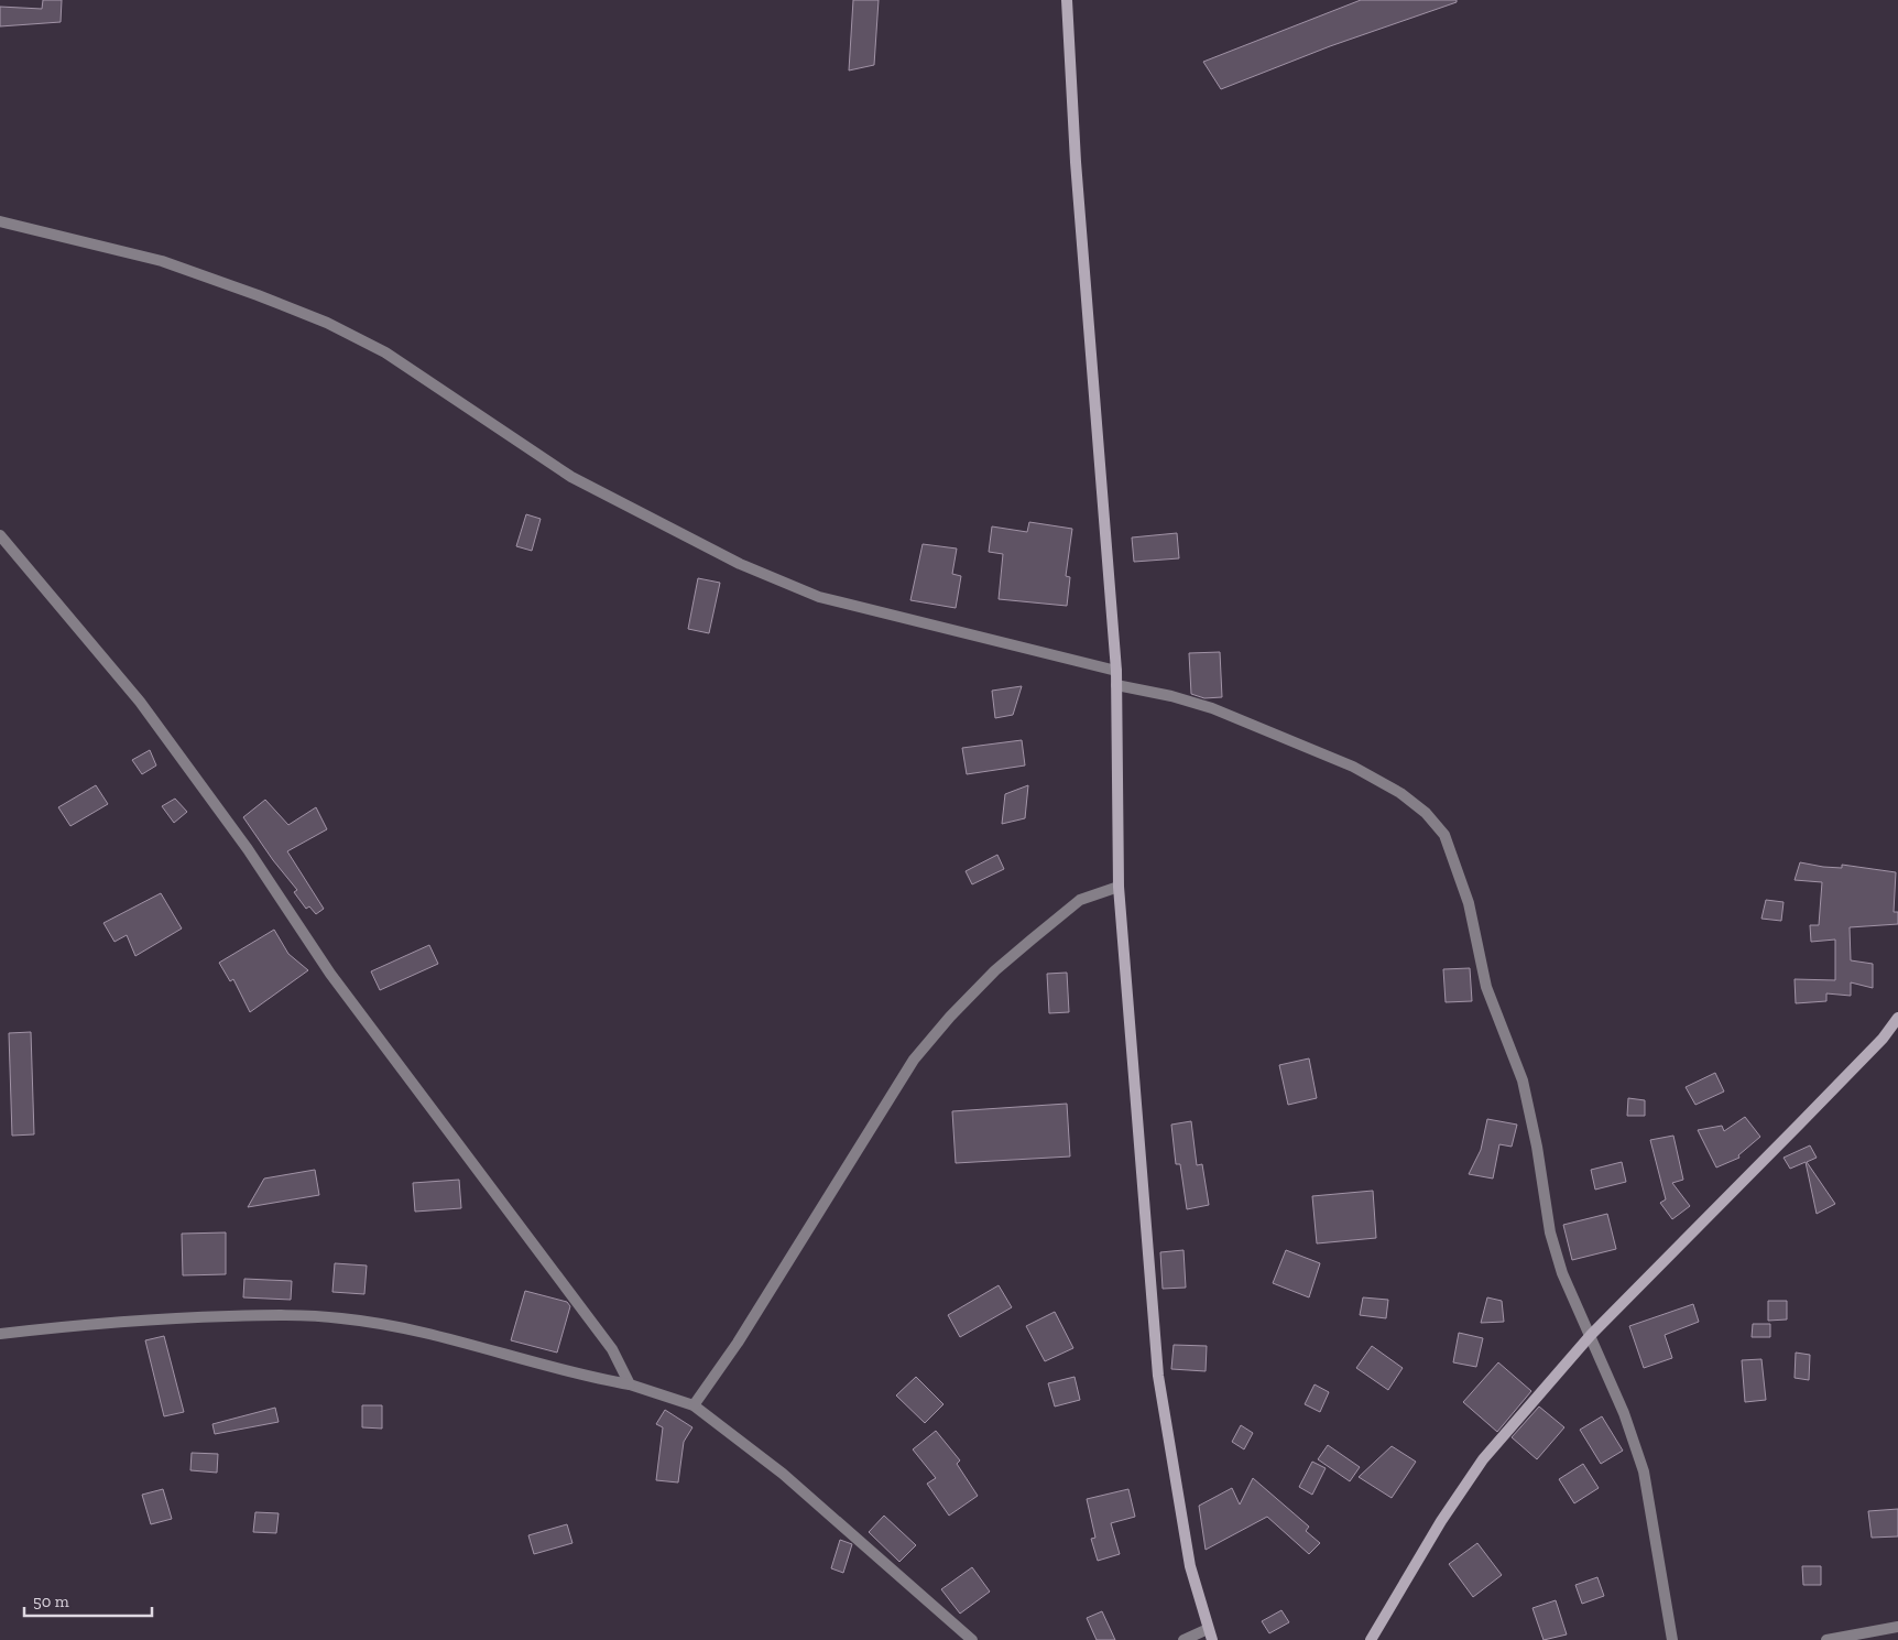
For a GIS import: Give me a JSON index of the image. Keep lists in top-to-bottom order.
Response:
{
  "scale_bar": "50 m"
}
